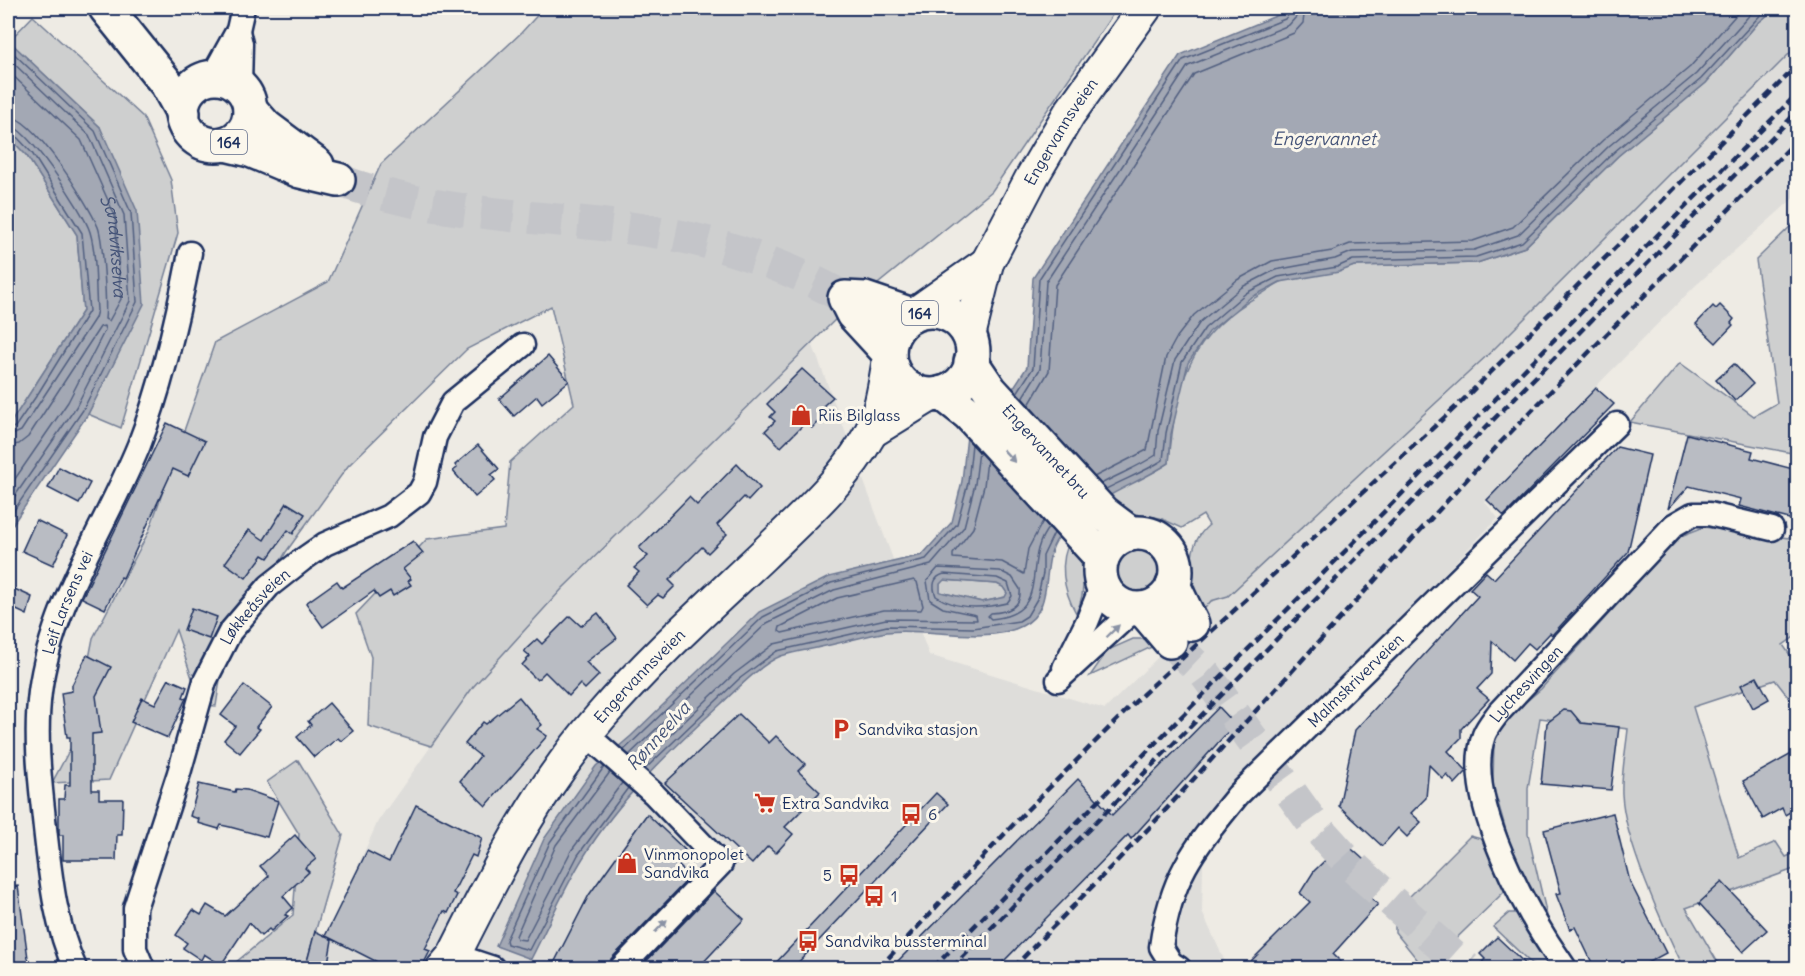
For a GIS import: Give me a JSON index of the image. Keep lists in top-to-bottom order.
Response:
{
  "streets": {
    "main road": ["Engervannsveien", "164", "Engervannet bru"],
    "street": [
      "Leif Larsens vei",
      "Løkkeåsveien",
      "Malmskriverveien",
      "Lychesvingen"
    ]
  },
  "crossings": [
    ["Engervannsveien", "164"],
    ["164", "Engervannet bru"]
  ],
  "water": ["Engervannet", "Sandvikselva", "Rønneelva"],
  "places": {
    "shop": ["Riis Bilglass", "Vinmonopolet Sandvika"],
    "parking": ["Sandvika stasjon"],
    "supermarket": ["Extra Sandvika"],
    "bus stop": [
      "6",
      "5",
      "1",
      "Sandvika bussterminal"
    ]
  }
}
